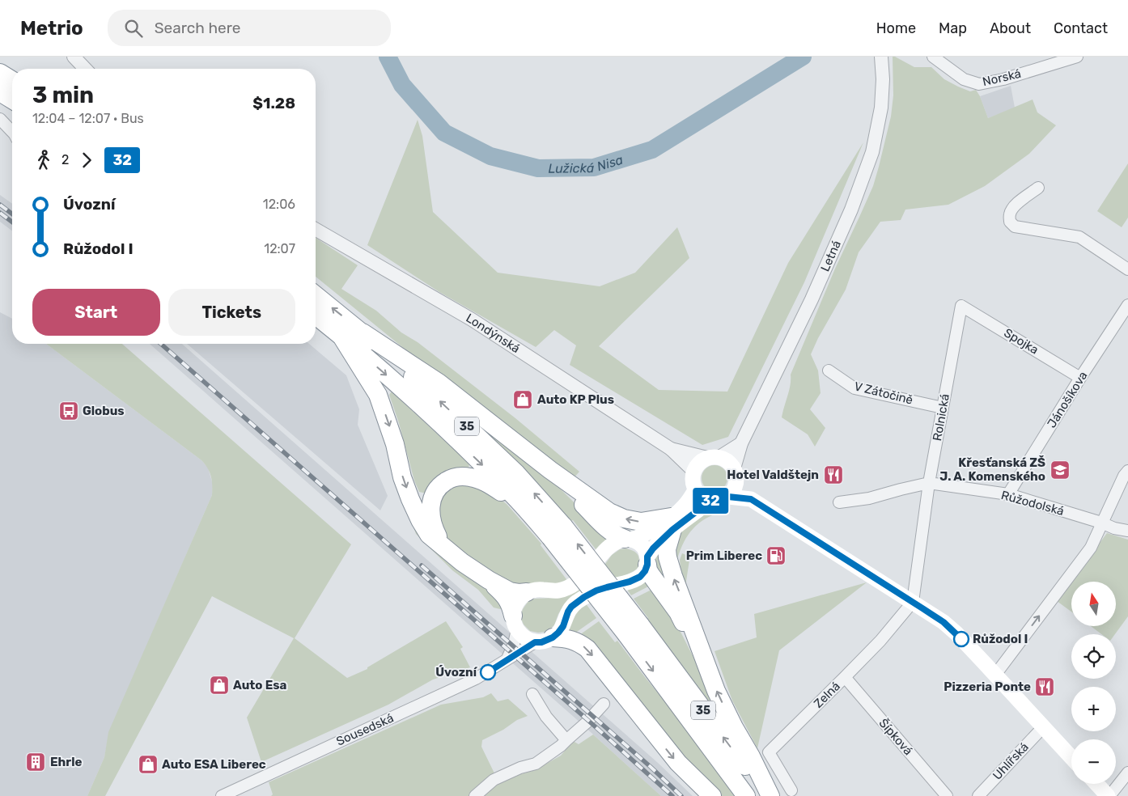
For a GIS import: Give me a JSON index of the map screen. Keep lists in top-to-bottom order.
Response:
{
  "streets": {
    "highway": ["35"],
    "main road": ["Londýnská"],
    "street": [
      "Norská",
      "Letná",
      "Spojka",
      "V Zátočině",
      "Jánošíkova",
      "Rolnická",
      "Růžodolská",
      "Zelná",
      "Sousedská",
      "Šípková",
      "Uhlířská"
    ]
  },
  "crossings": [
    ["Letná", "Londýnská"],
    ["Spojka", "Jánošíkova"],
    ["Spojka", "Rolnická"],
    ["V Zátočině", "Rolnická"],
    ["Jánošíkova", "Růžodolská"],
    ["Rolnická", "Růžodolská"],
    ["Rolnická", "Zelná"],
    ["Zelná", "Šípková"]
  ],
  "water": ["Lužická Nisa"],
  "places": {
    "shop": ["Auto KP Plus", "Auto Esa", "Auto ESA Liberec"],
    "bus stop": ["Globus"],
    "school or university": ["Křesťanská ZŠ J. A. Komenského"],
    "restaurant": ["Hotel Valdštejn", "Pizzeria Ponte"],
    "fuel station": ["Prim Liberec"],
    "other": ["Růžodol I", "Úvozní"],
    "building": ["Ehrle"]
  },
  "lines": ["bus line 32"],
  "north": "top",
  "page": {
    "header": "Metrio",
    "search": "Search here",
    "nav": [
      "Home",
      "Map",
      "About",
      "Contact"
    ],
    "on_map": "32",
    "heading": ["3 min", "12:04 – 12:07 · Bus", "$1.28"],
    "legs": ["2", "32"],
    "list": [
      {
        "name": "Úvozní",
        "value": "12:06"
      },
      {
        "name": "Růžodol I",
        "value": "12:07"
      }
    ],
    "buttons": ["Start", "Tickets"],
    "map_buttons": ["+", "−"]
  }
}
